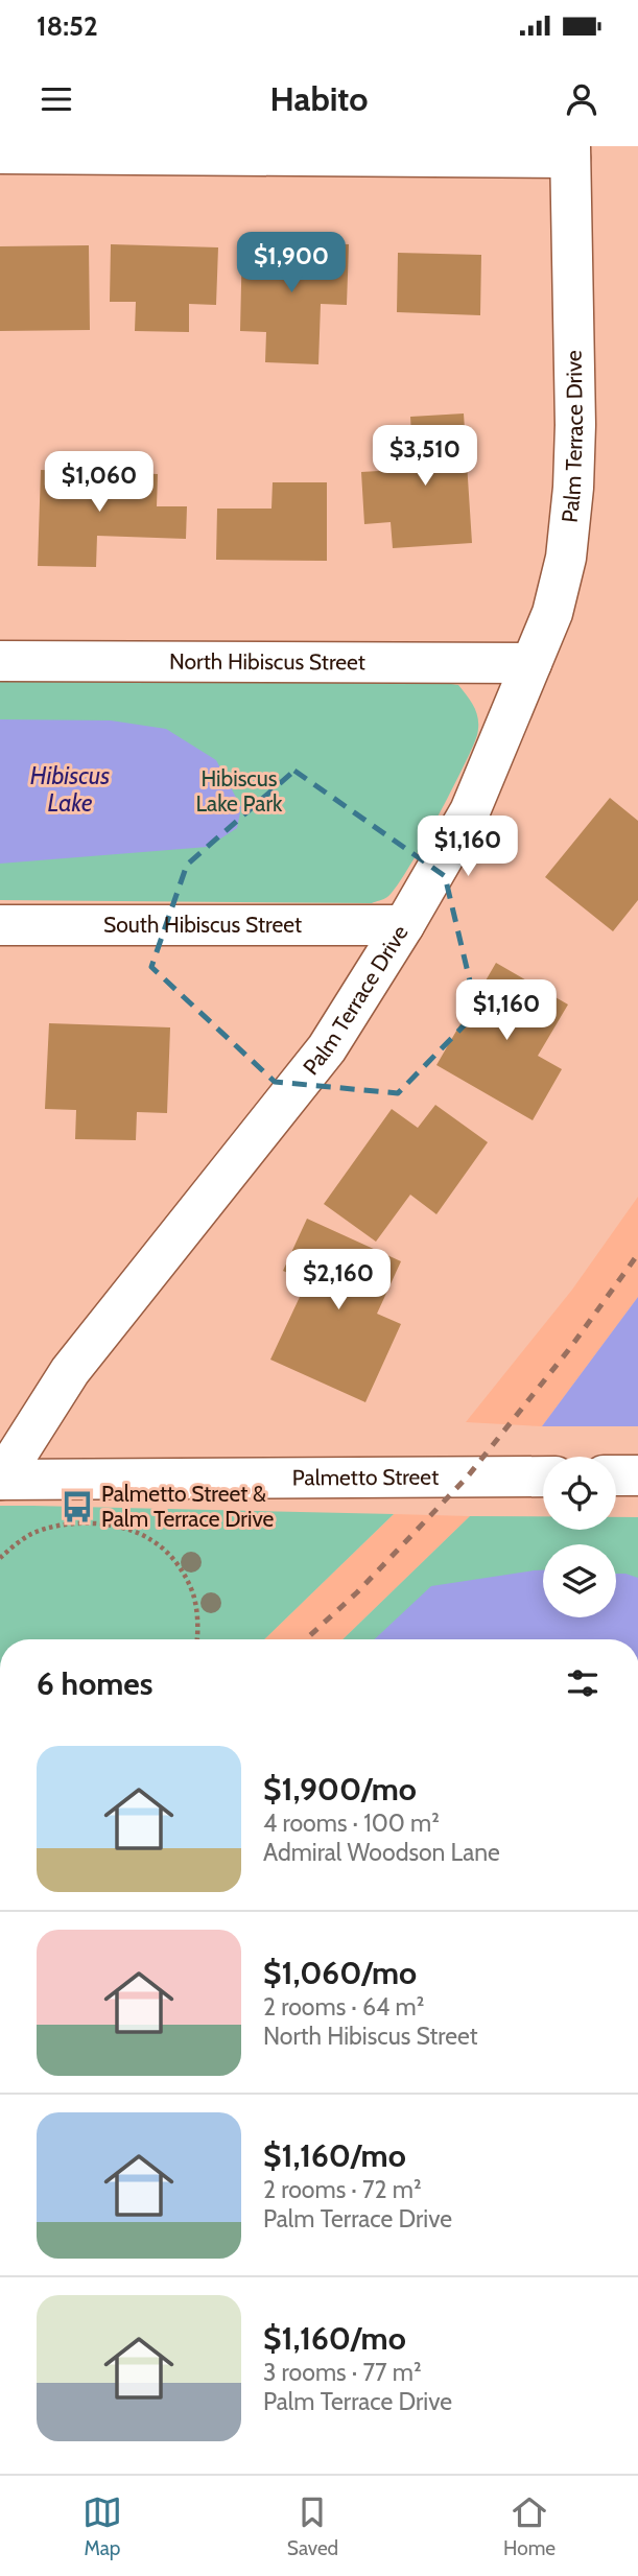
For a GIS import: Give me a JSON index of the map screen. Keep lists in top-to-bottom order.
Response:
{
  "streets": {
    "street": [
      "Palm Terrace Drive",
      "North Hibiscus Street",
      "South Hibiscus Street",
      "Palmetto Street"
    ]
  },
  "crossings": [
    ["Palm Terrace Drive", "North Hibiscus Street"],
    ["Palm Terrace Drive", "South Hibiscus Street"],
    ["Palm Terrace Drive", "Palmetto Street"]
  ],
  "water": ["Hibiscus Lake"],
  "parks": ["Hibiscus Lake Park"],
  "places": {
    "bus stop": ["Palmetto Street & Palm Terrace Drive"]
  },
  "page": {
    "status": "18:52",
    "header": "Habito",
    "price": [
      "$1,900",
      "$3,510",
      "$1,060",
      "$1,160",
      "$1,160",
      "$2,160"
    ],
    "heading": "6 homes",
    "list": [
      {
        "name": "$1,900/mo",
        "note": "4 rooms · 100 m² · Admiral Woodson Lane"
      },
      {
        "name": "$1,060/mo",
        "note": "2 rooms · 64 m² · North Hibiscus Street"
      },
      {
        "name": "$1,160/mo",
        "note": "2 rooms · 72 m² · Palm Terrace Drive"
      },
      {
        "name": "$1,160/mo",
        "note": "3 rooms · 77 m² · Palm Terrace Drive"
      }
    ],
    "tabs": ["Map", "Saved", "Home"]
  }
}
